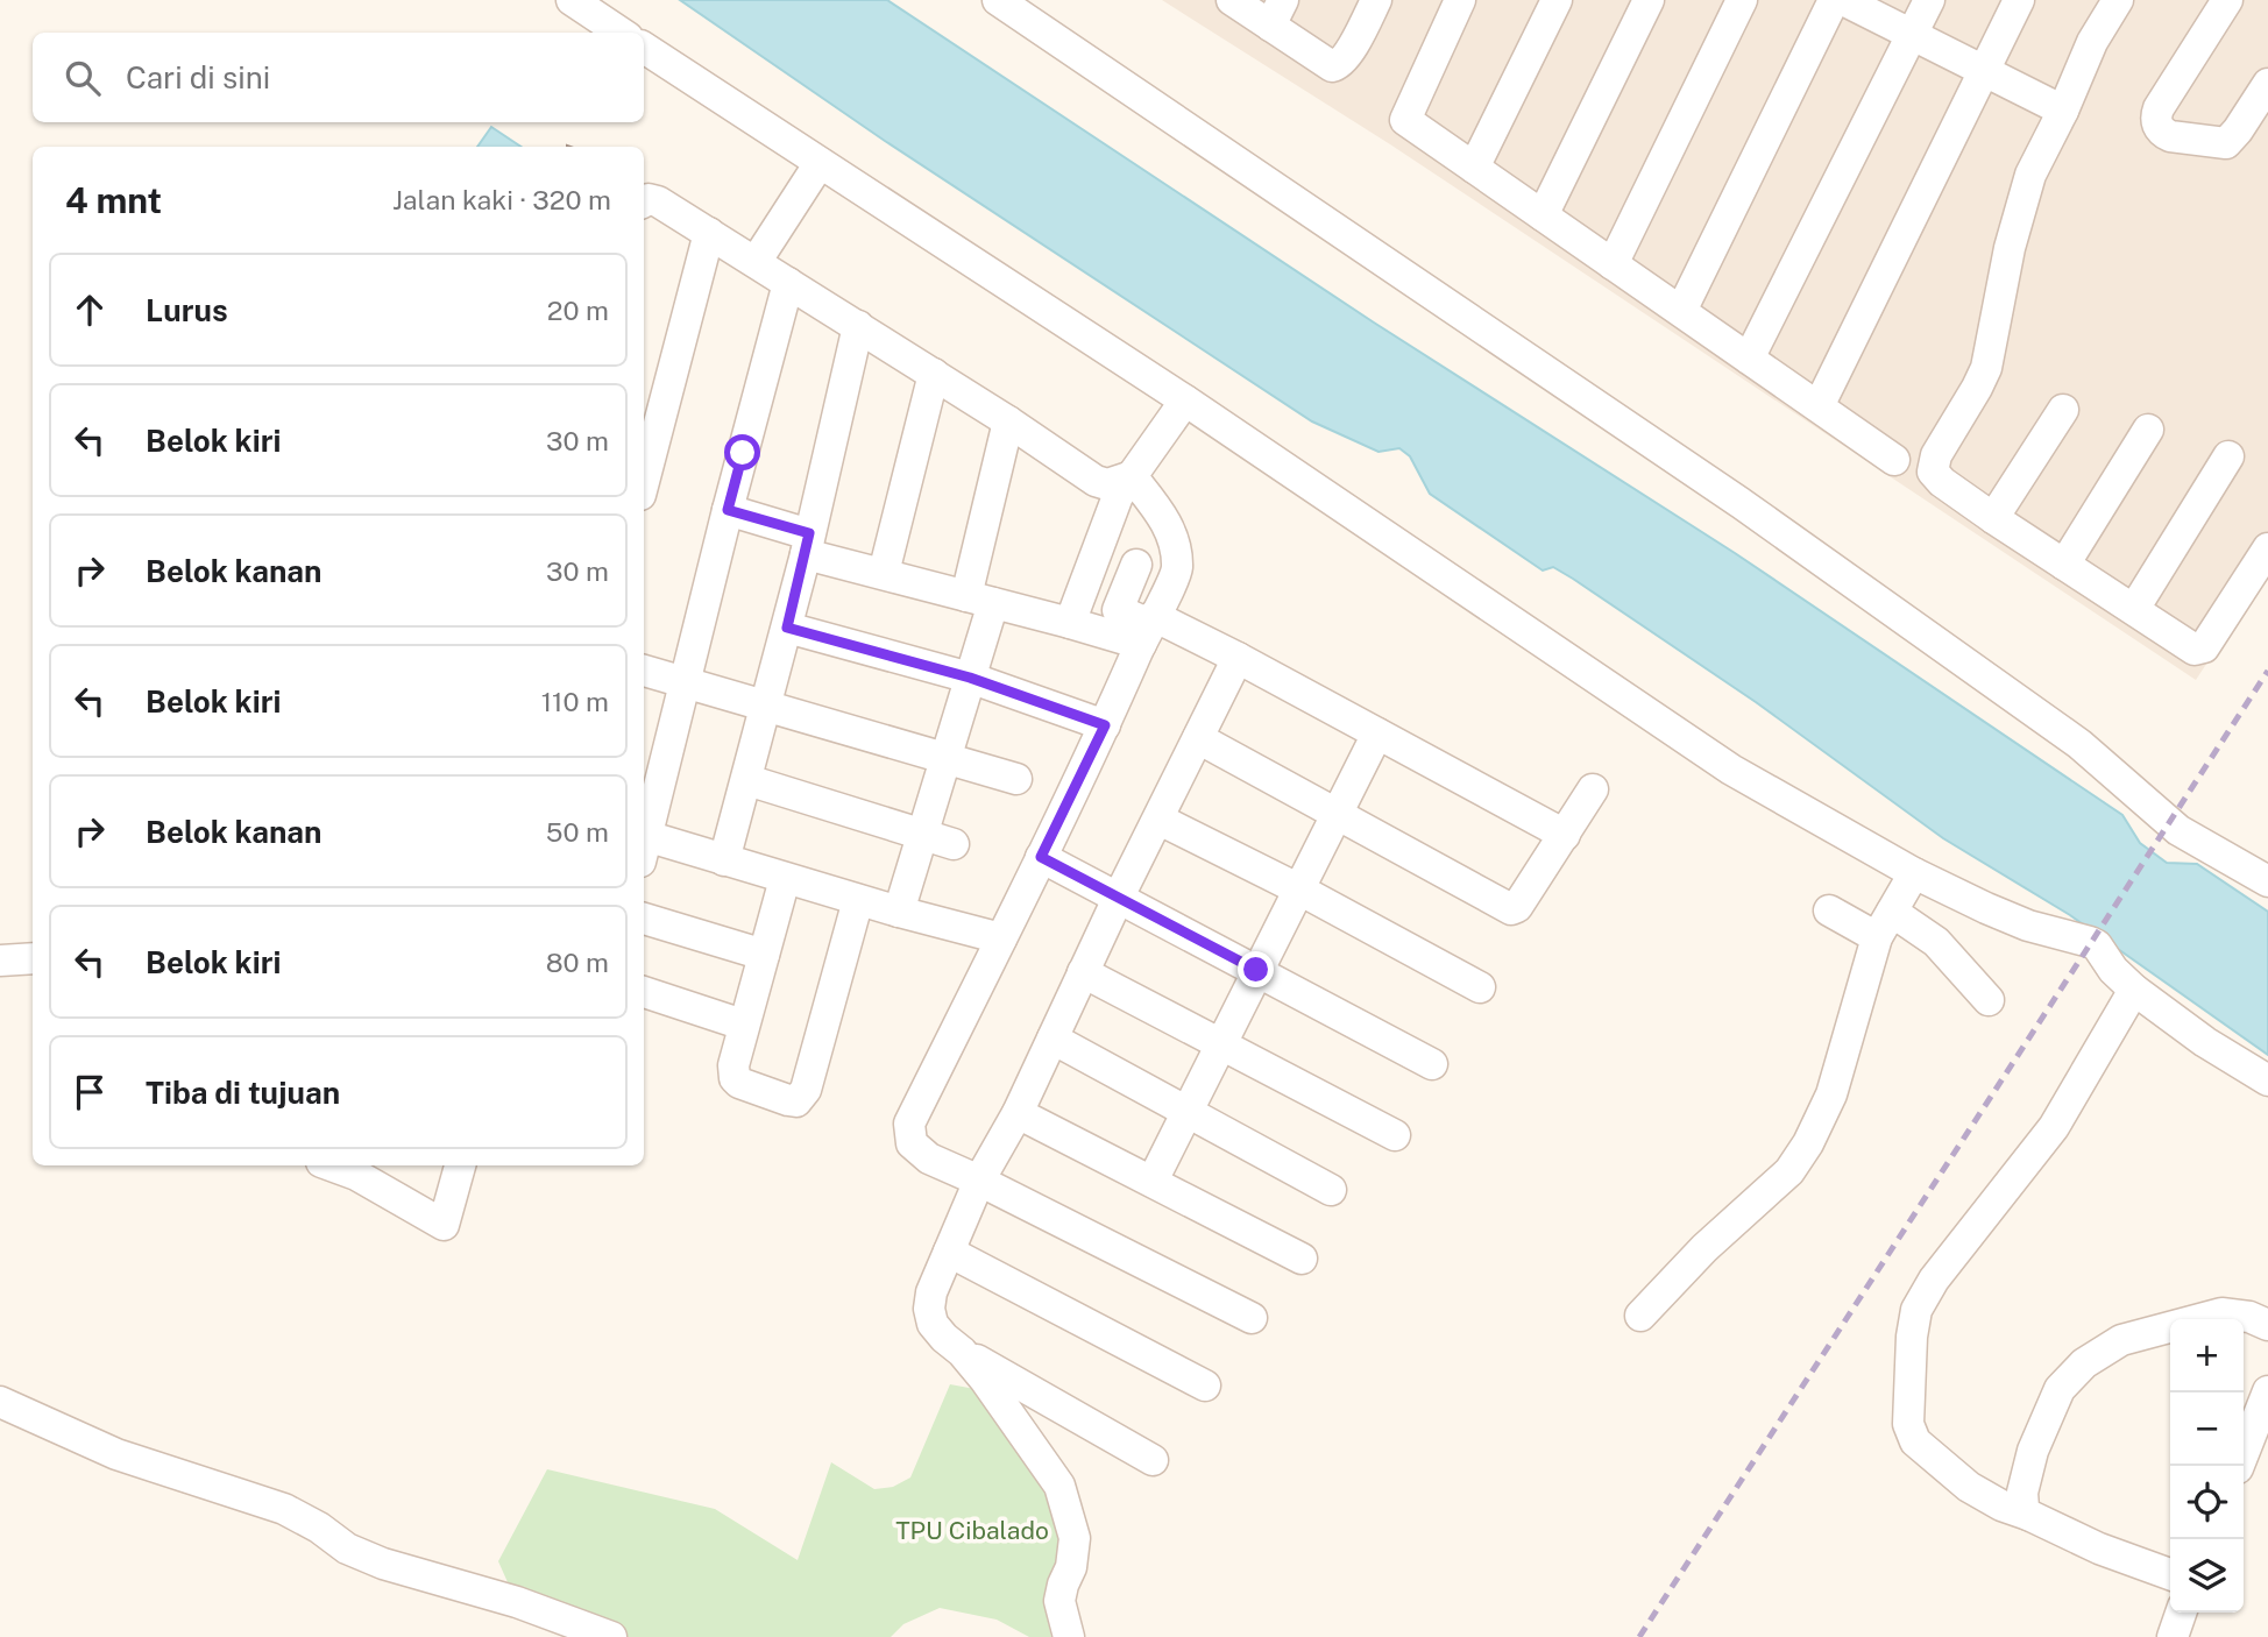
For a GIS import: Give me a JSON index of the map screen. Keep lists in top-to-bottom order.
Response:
{
  "parks": ["TPU Cibalado"],
  "page": {
    "search": "Cari di sini",
    "heading": ["4 mnt", "Jalan kaki · 320 m"],
    "list": [
      ["Lurus", "20 m"],
      ["Belok kiri", "30 m"],
      ["Belok kanan", "30 m"],
      ["Belok kiri", "110 m"],
      ["Belok kanan", "50 m"],
      ["Belok kiri", "80 m"],
      "Tiba di tujuan"
    ],
    "map_buttons": ["+", "−"]
  }
}
